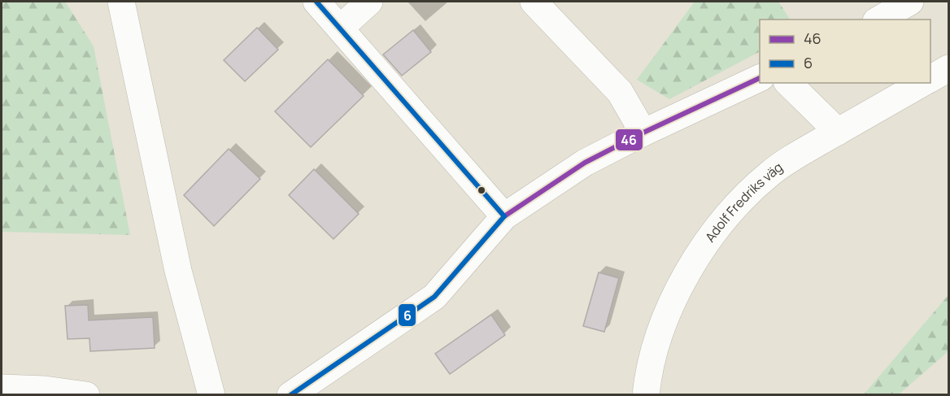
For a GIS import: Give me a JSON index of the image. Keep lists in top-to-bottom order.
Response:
{
  "streets": {
    "street": ["Adolf Fredriks väg"]
  },
  "lines": ["transit line 6", "transit line 46"],
  "legend": ["46", "6"]
}
